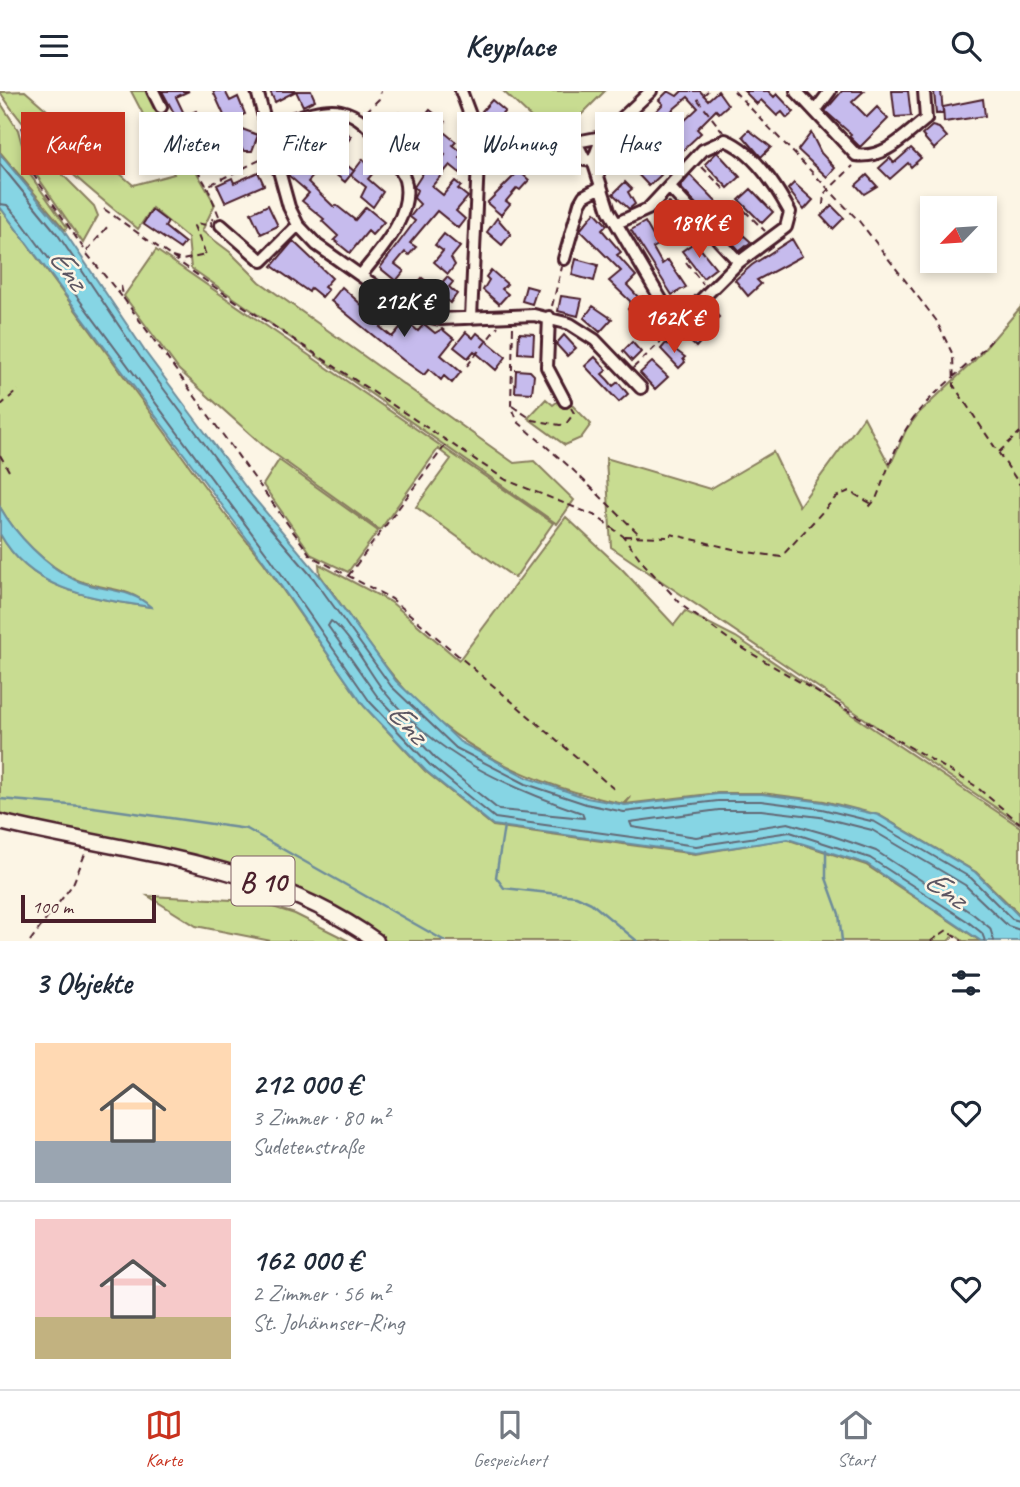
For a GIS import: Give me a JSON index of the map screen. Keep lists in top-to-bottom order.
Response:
{
  "streets": {
    "main road": ["B 10"]
  },
  "water": ["Enz"],
  "scale_bar": "100 m",
  "north": "bottom left",
  "page": {
    "header": "Keyplace",
    "chip": [
      "Kaufen",
      "Mieten",
      "Filter",
      "Neu",
      "Wohnung",
      "Haus"
    ],
    "price": ["189K €", "212K €", "162K €"],
    "scale": "100 m",
    "heading": "3 Objekte",
    "list": [
      {
        "name": "212 000 €",
        "note": "3 Zimmer · 80 m² · Sudetenstraße"
      },
      {
        "name": "162 000 €",
        "note": "2 Zimmer · 56 m² · St. Johännser-Ring"
      }
    ],
    "tabs": ["Karte", "Gespeichert", "Start"]
  }
}
